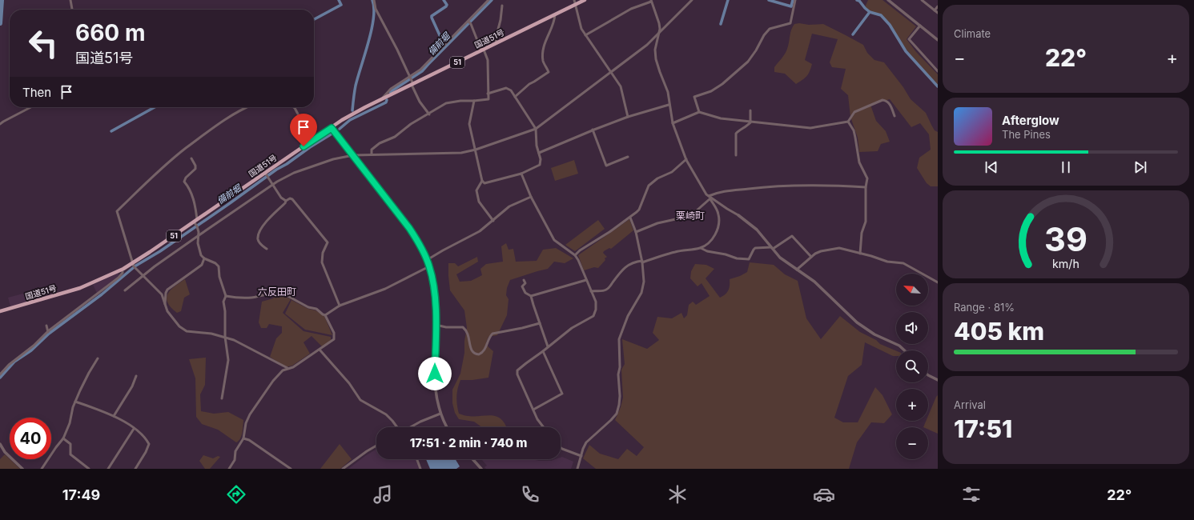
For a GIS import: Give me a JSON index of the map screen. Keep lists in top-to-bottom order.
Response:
{
  "streets": {
    "highway": ["国道51号", "51"]
  },
  "districts": ["栗崎町", "六反田町"],
  "water": ["備前堀"],
  "north": "top left",
  "page": {
    "tile": [
      "Climate",
      ["Range · 81%", "405 km"],
      ["Arrival", "17:51"]
    ],
    "turn": ["660 m", "国道51号"],
    "heat": ["−", "22°", "+"],
    "then": "Then",
    "song": ["Afterglow", "The Pines"],
    "map_buttons": ["+", "−"],
    "limit": "40",
    "trip": "17:51 · 2 min · 740 m",
    "tabs": ["17:49", "22°"],
    "gauge": ["39", "km/h"]
  }
}
